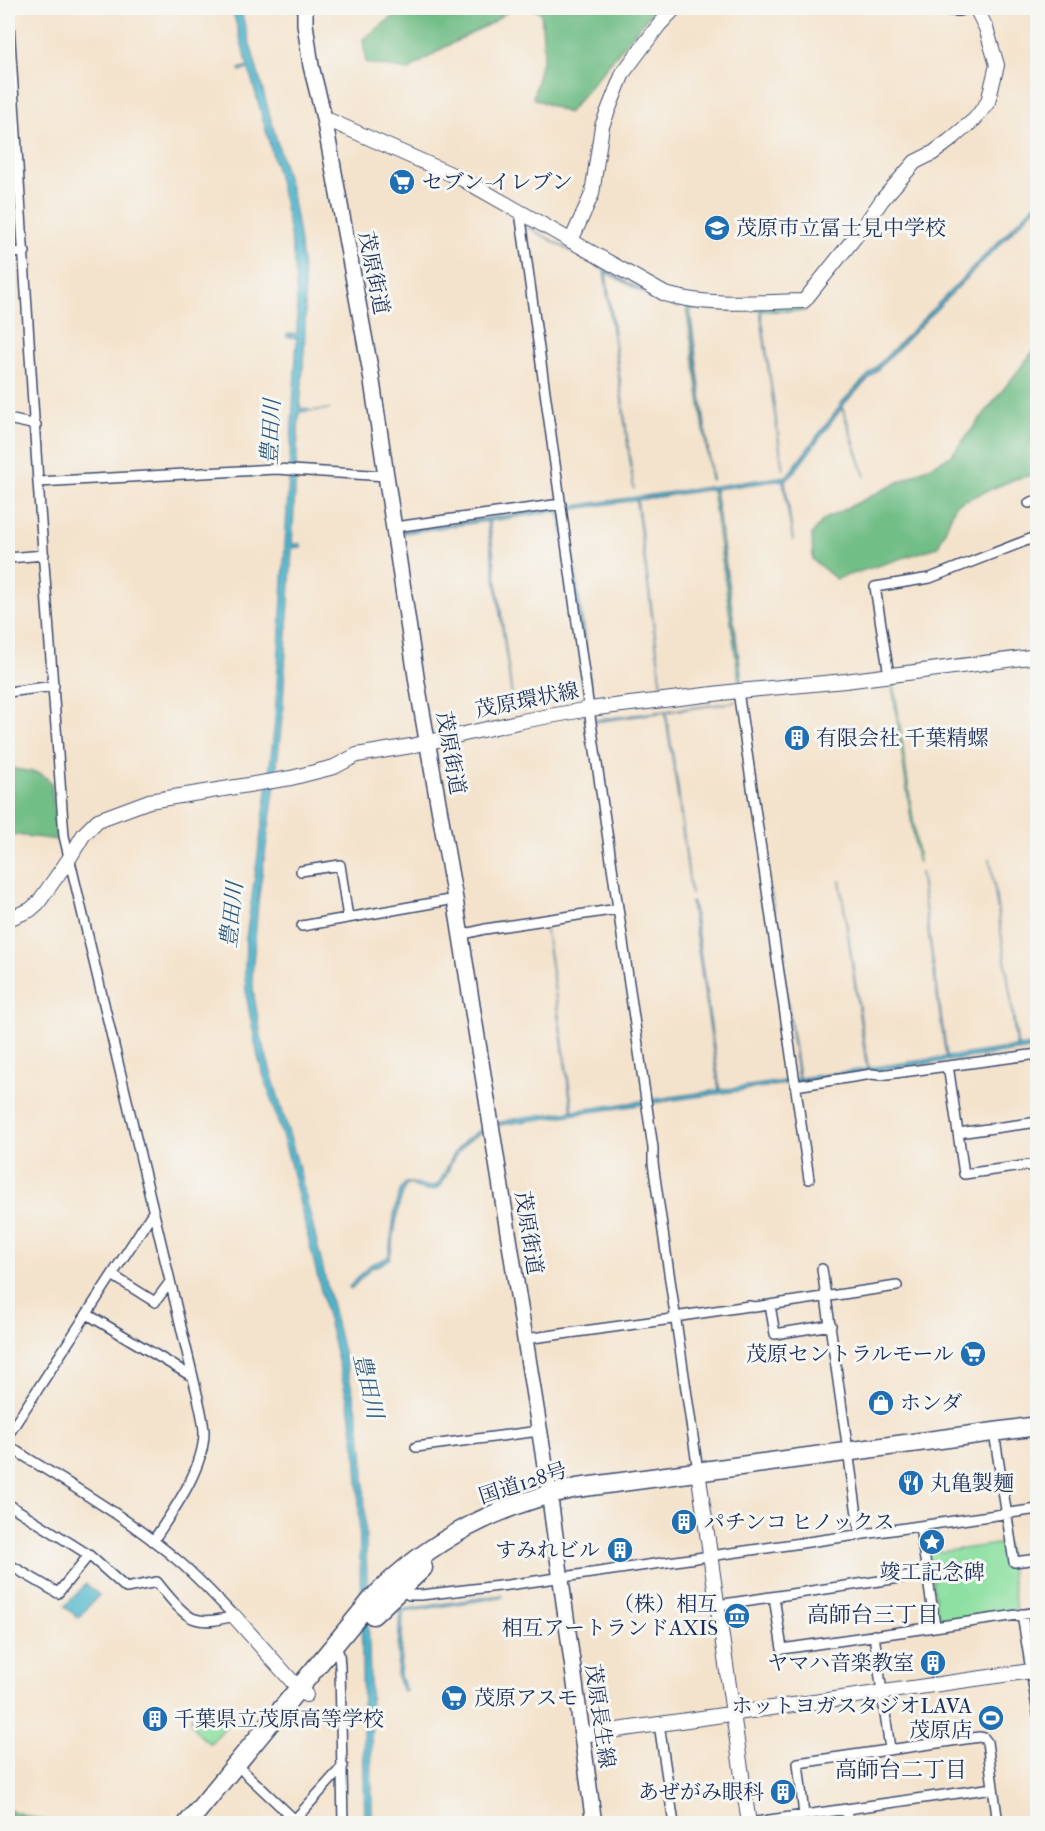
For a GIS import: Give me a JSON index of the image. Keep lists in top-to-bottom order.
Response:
{
  "streets": {
    "highway": ["国道128号"],
    "main road": ["茂原街道", "茂原長生線"],
    "street": ["茂原環状線"]
  },
  "crossings": [
    ["茂原街道", "茂原環状線"],
    ["茂原街道", "国道128号"],
    ["茂原街道", "茂原長生線"],
    ["国道128号", "茂原長生線"]
  ],
  "districts": ["高師台三丁目", "高師台二丁目"],
  "water": ["豊田川"],
  "places": {
    "supermarket": ["セブン-イレブン", "茂原セントラルモール", "茂原アスモ"],
    "school or university": ["茂原市立冨士見中学校"],
    "building": [
      "有限会社 千葉精螺",
      "パチンコ ヒノックス",
      "すみれビル",
      "ヤマハ音楽教室",
      "千葉県立茂原高等学校",
      "あぜがみ眼科"
    ],
    "shop": ["ホンダ"],
    "restaurant": ["丸亀製麺"],
    "place": ["竣工記念碑"],
    "museum": ["（株）相互 相互アートランドAXIS"],
    "sports": ["ホットヨガスタジオLAVA 茂原店"]
  }
}
